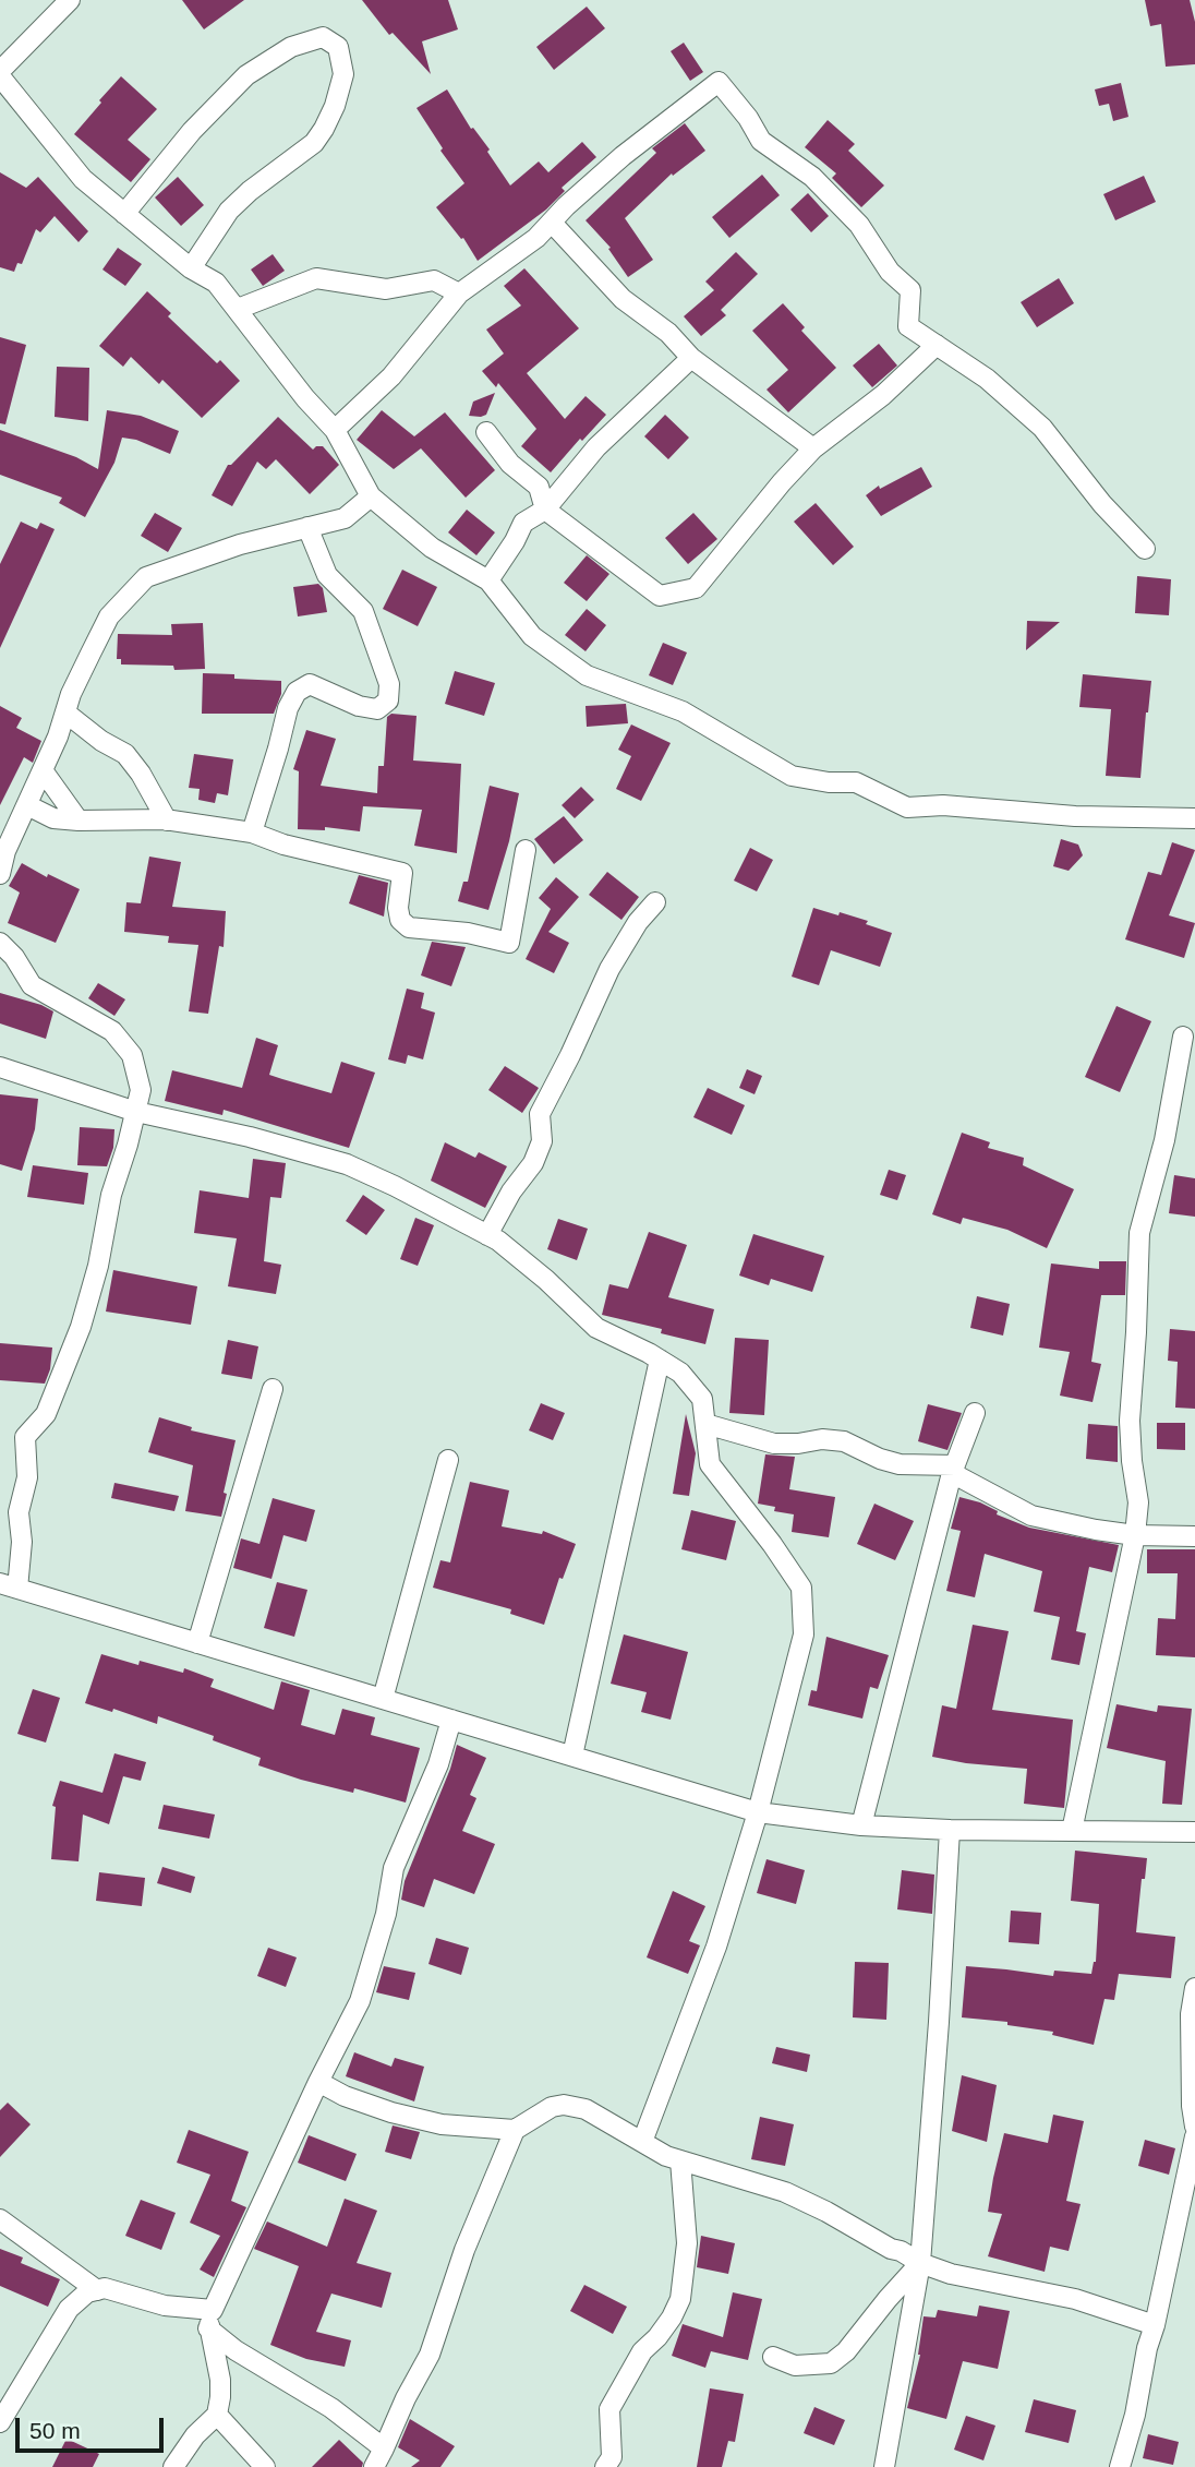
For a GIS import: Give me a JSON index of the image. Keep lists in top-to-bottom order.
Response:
{
  "scale_bar": "50 m"
}
